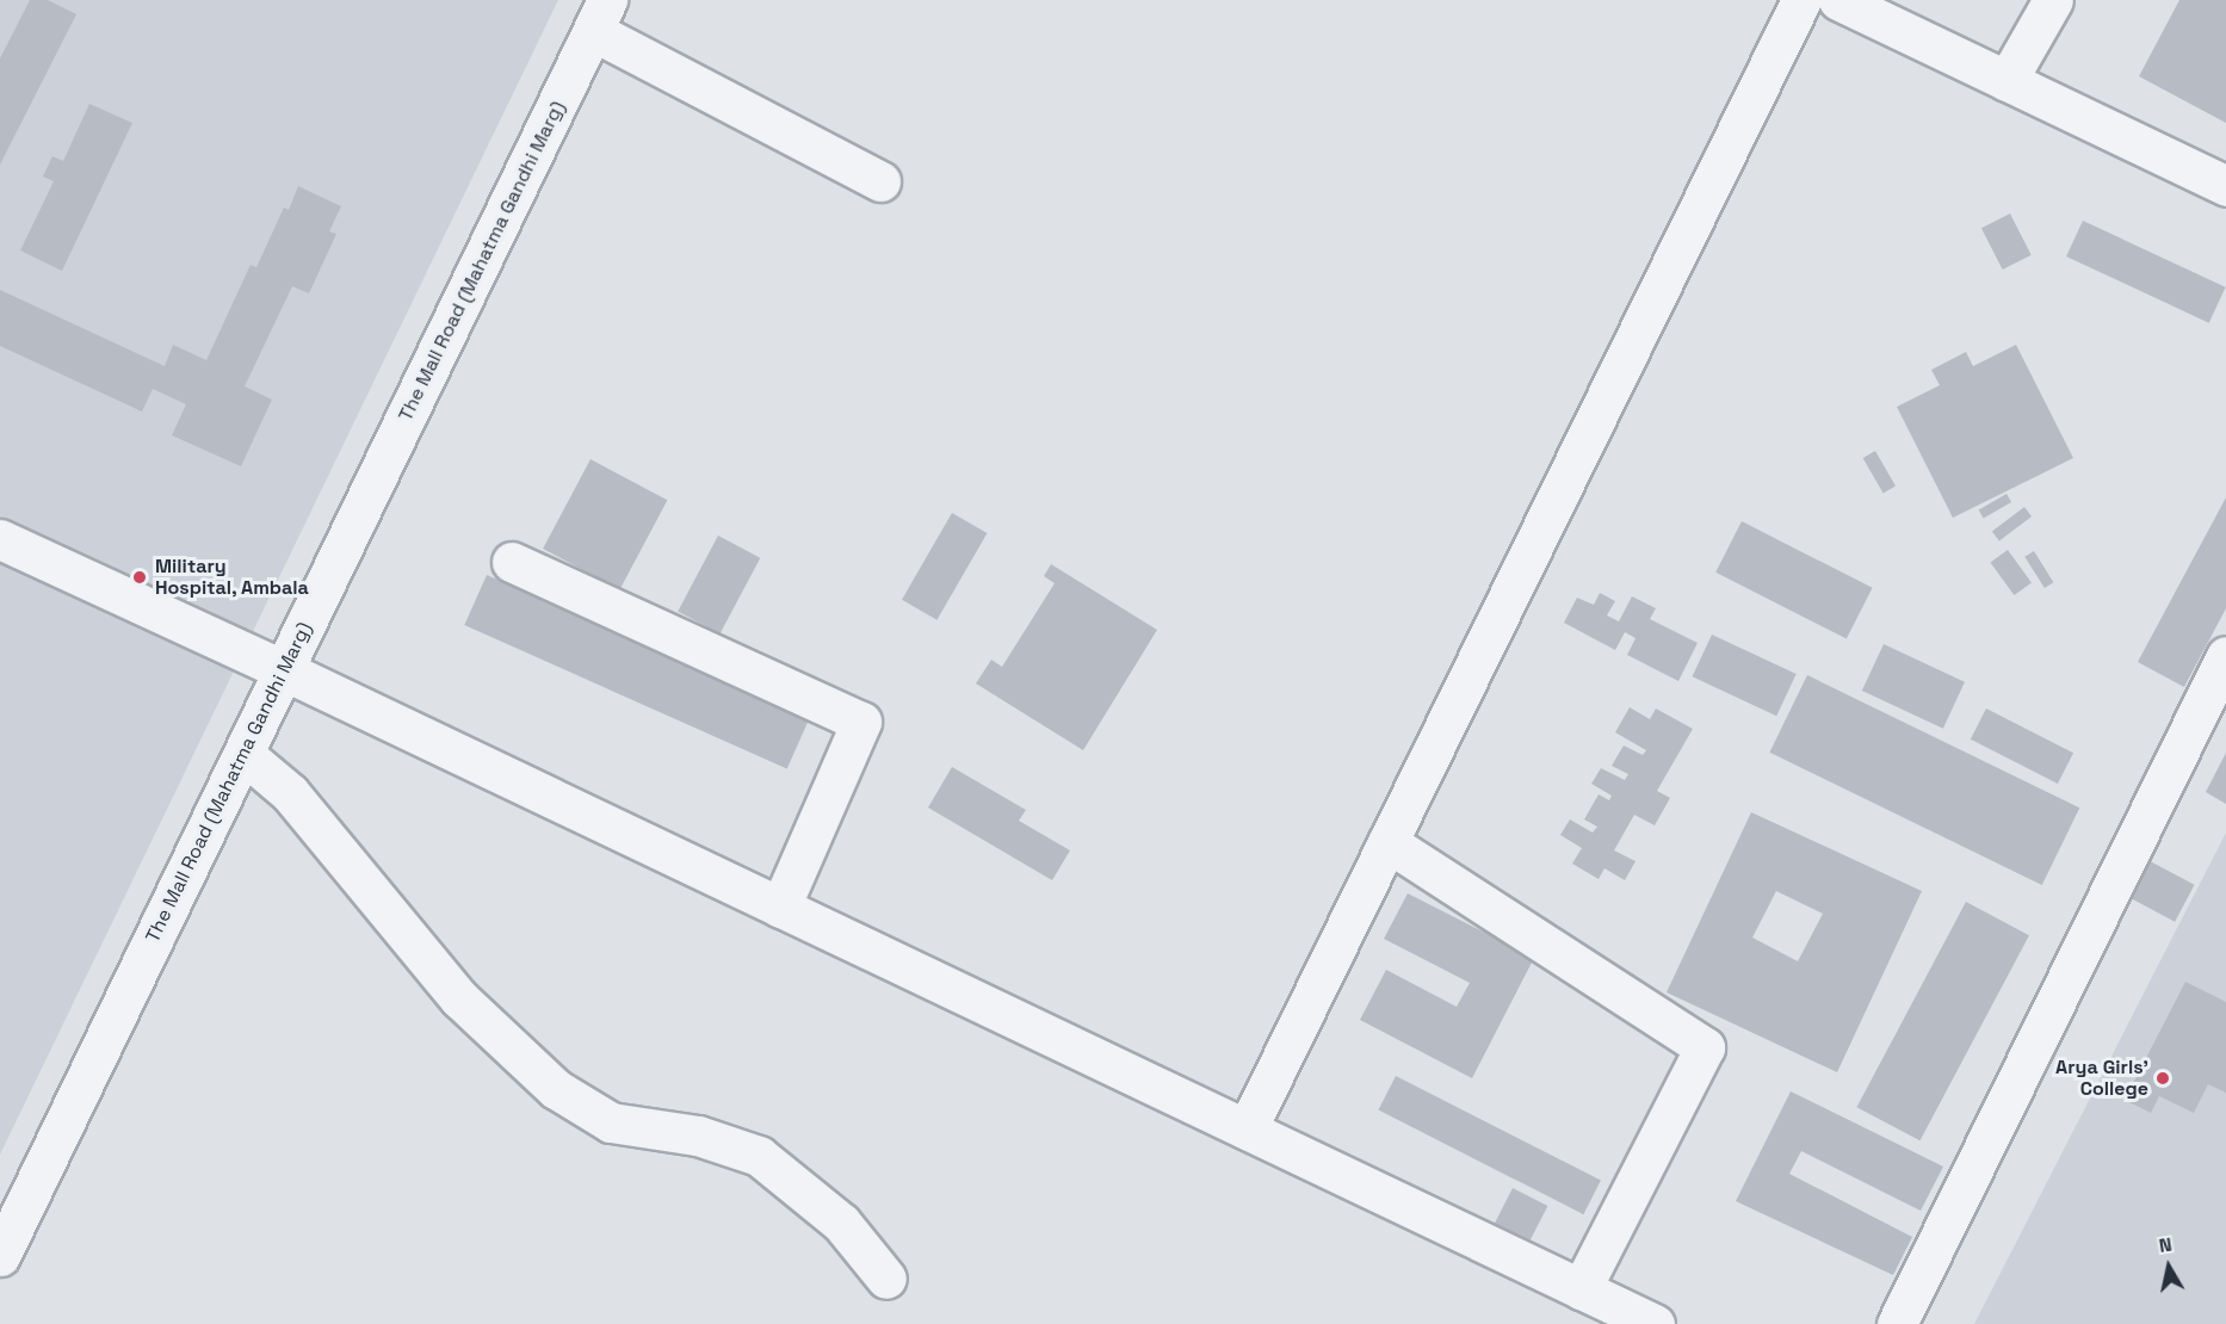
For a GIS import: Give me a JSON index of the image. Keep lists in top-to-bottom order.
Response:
{
  "streets": {
    "street": ["The Mall Road (Mahatma Gandhi Marg)"]
  },
  "places": ["Military Hospital, Ambala", "Arya Girls' College"],
  "north": "top"
}
